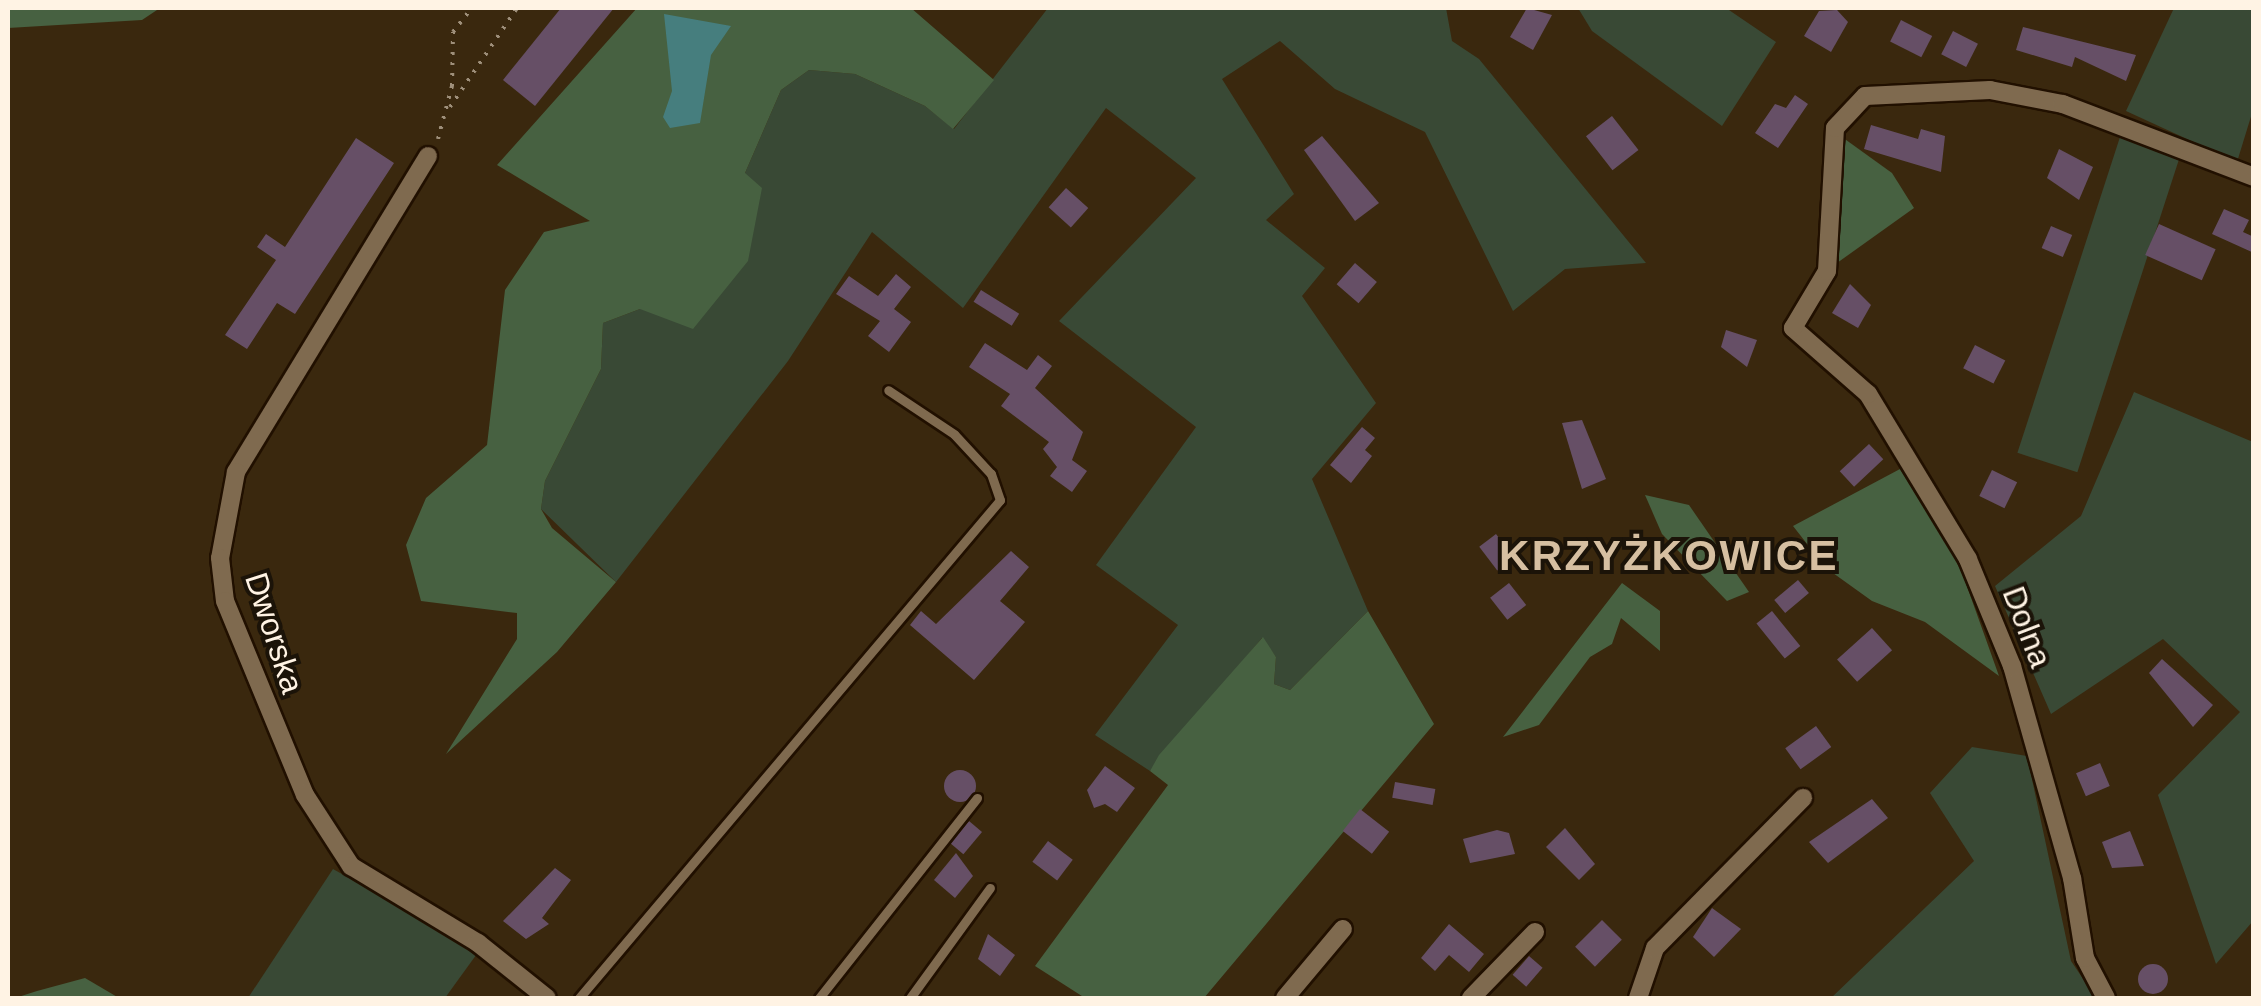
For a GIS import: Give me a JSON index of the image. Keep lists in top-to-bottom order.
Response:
{
  "streets": {
    "street": ["Dolna", "Dworska"]
  },
  "districts": ["KRZYŻKOWICE"]
}
